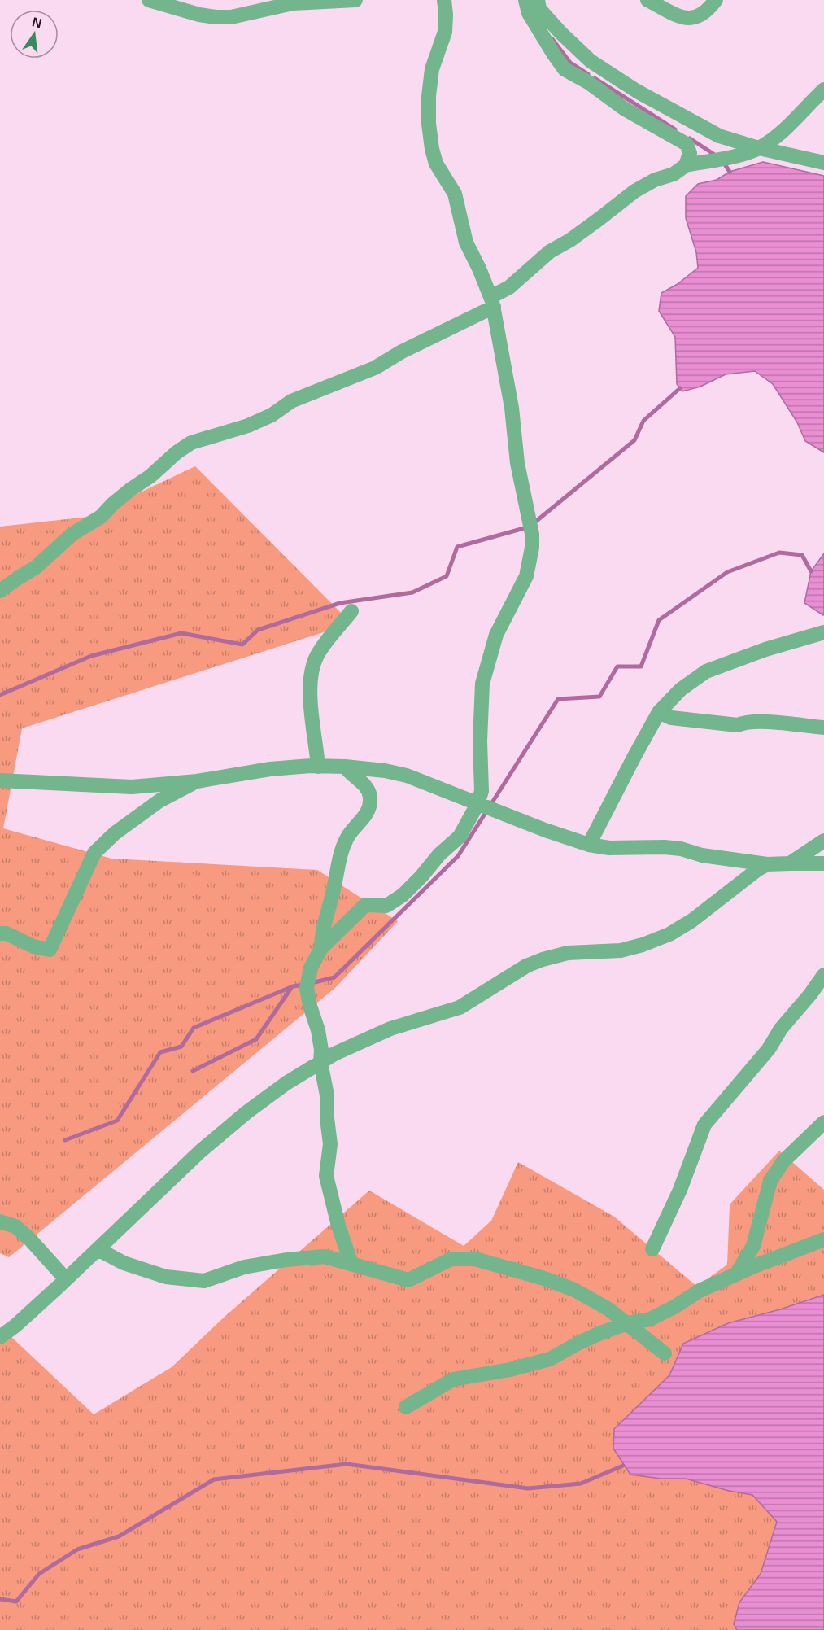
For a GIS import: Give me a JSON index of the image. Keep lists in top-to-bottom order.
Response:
{
  "north": "top"
}
